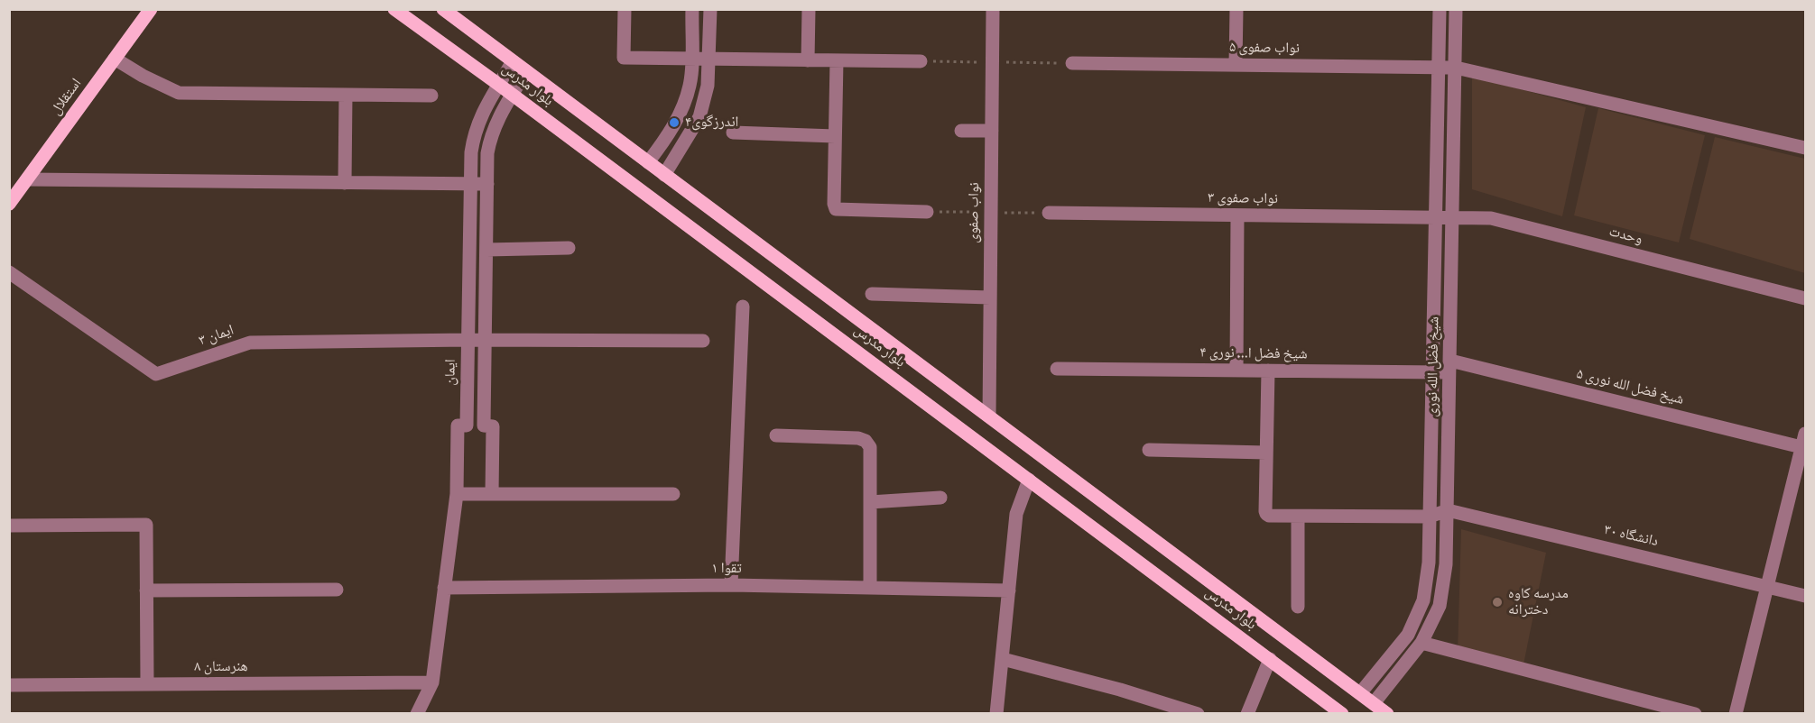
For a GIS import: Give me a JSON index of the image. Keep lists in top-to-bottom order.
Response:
{
  "streets": {
    "main road": ["بلوار مدرس", "استقلال"],
    "street": [
      "نواب صفوی ۵",
      "نواب صفوی ۳",
      "نواب صفوی",
      "وحدت",
      "ایمان ۳",
      "شیخ فضل ا... نوری ۴",
      "شیخ فضل الله نوری",
      "ایمان",
      "شیخ فضل‌ الله نوری ۵",
      "دانشگاه ۳۰",
      "تقوا ۱",
      "هنرستان ۸"
    ]
  },
  "crossings": [
    ["نواب صفوی ۵", "شیخ فضل الله نوری"],
    ["بلوار مدرس", "نواب صفوی"],
    ["بلوار مدرس", "شیخ فضل الله نوری"],
    ["بلوار مدرس", "ایمان"],
    ["نواب صفوی ۳", "وحدت"],
    ["نواب صفوی ۳", "شیخ فضل الله نوری"],
    ["وحدت", "شیخ فضل الله نوری"],
    ["ایمان ۳", "ایمان"],
    ["شیخ فضل ا... نوری ۴", "شیخ فضل الله نوری"],
    ["شیخ فضل ا... نوری ۴", "شیخ فضل‌ الله نوری ۵"],
    ["شیخ فضل الله نوری", "شیخ فضل‌ الله نوری ۵"],
    ["شیخ فضل الله نوری", "دانشگاه ۳۰"]
  ],
  "places": ["اندرزگوی۴", "مدرسه کاوه دخترانه"]
}
